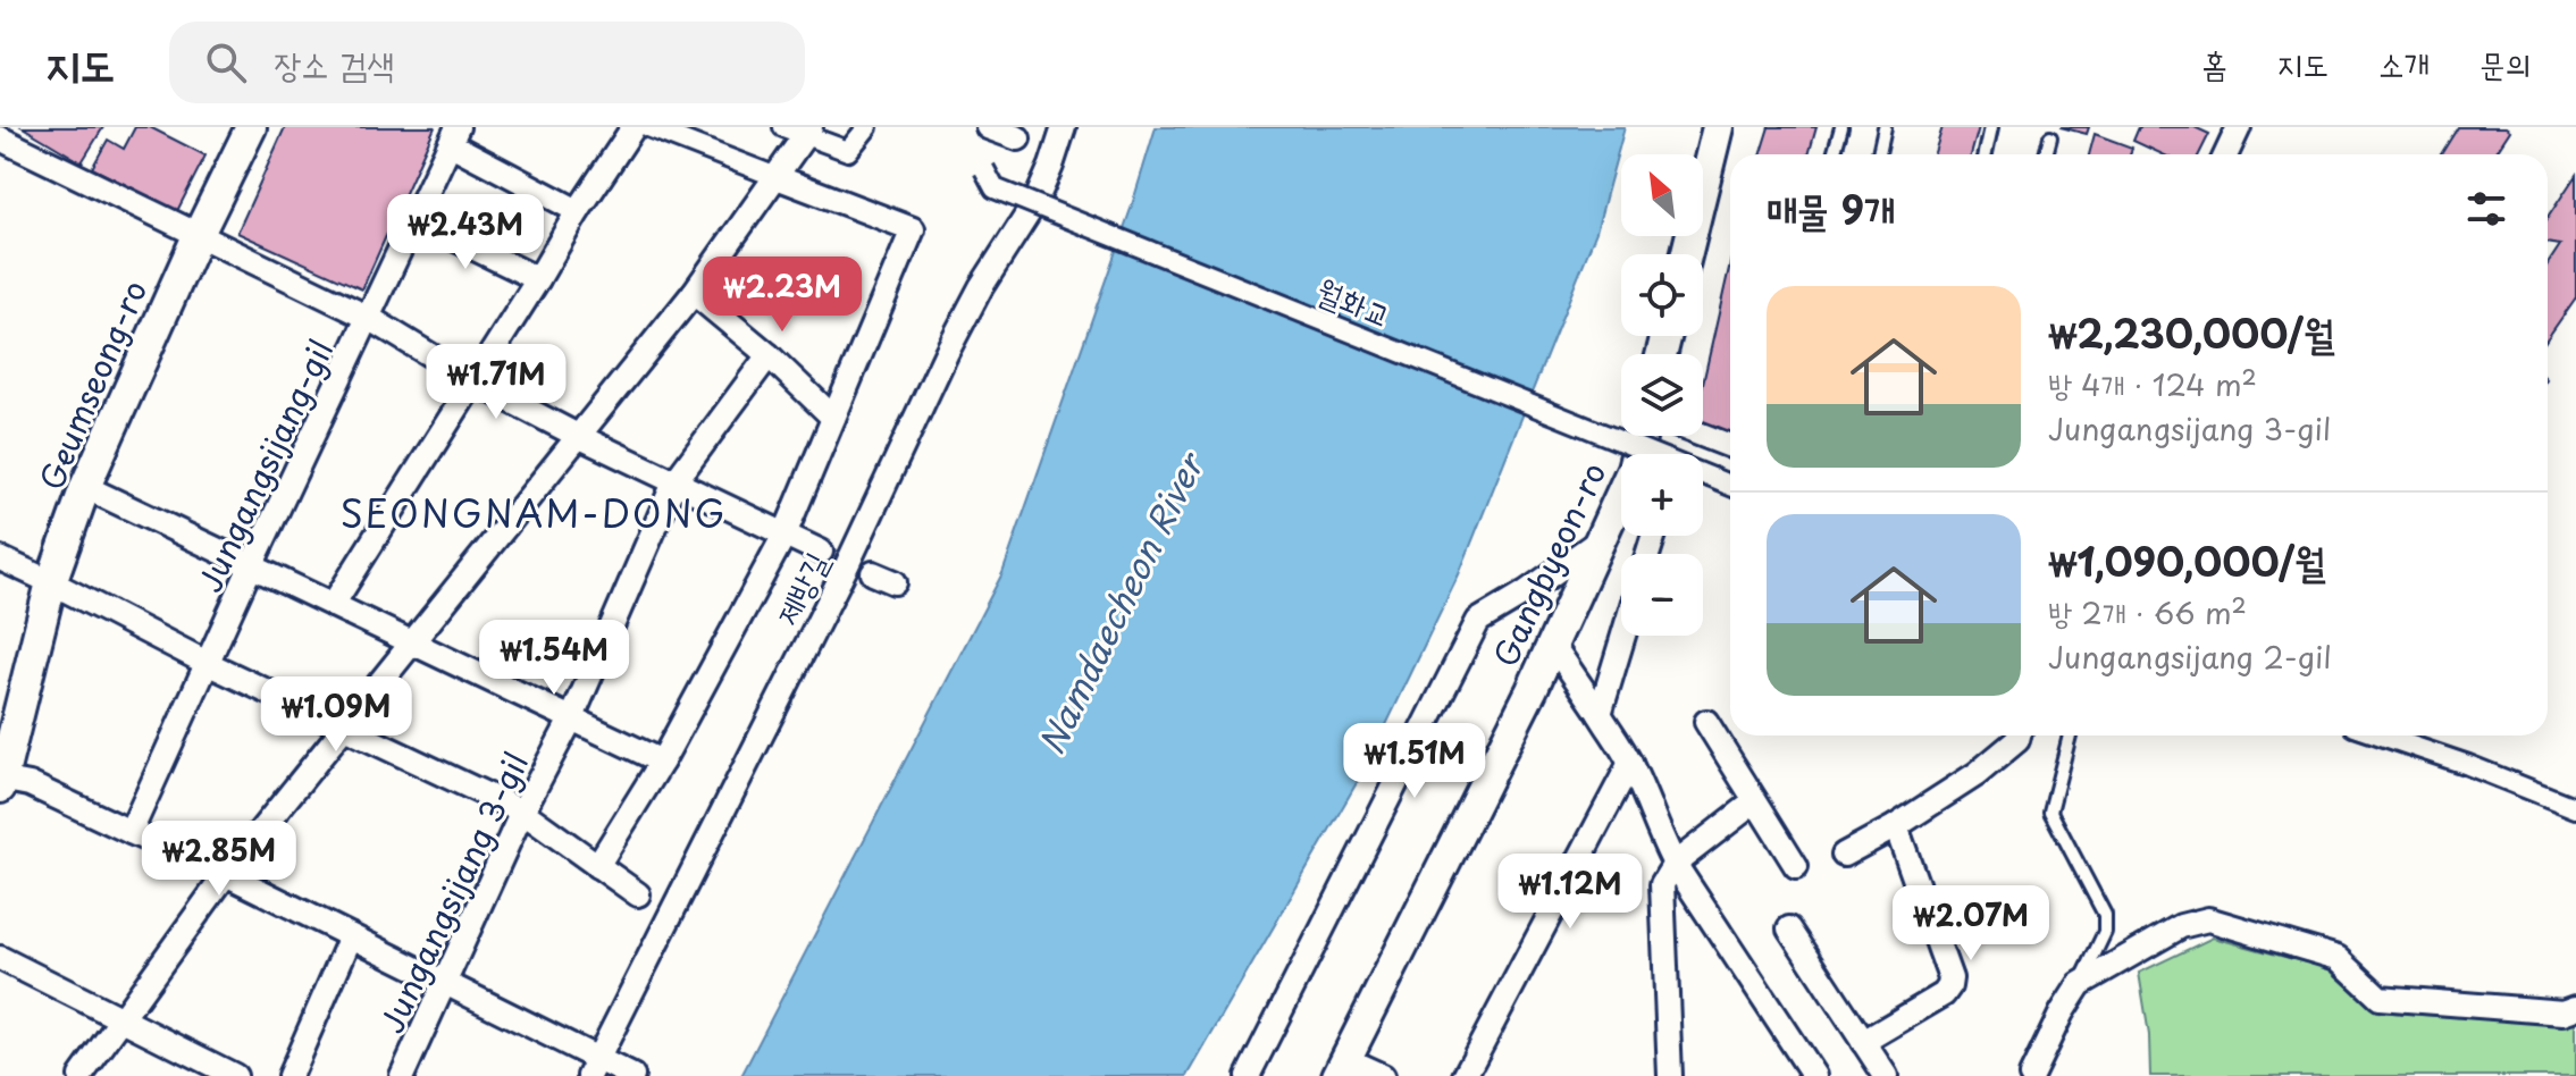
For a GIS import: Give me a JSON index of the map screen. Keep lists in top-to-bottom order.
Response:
{
  "streets": {
    "street": [
      "월화교",
      "Geumseong-ro",
      "Jungangsijang-gil",
      "Gangbyeon-ro",
      "제방길",
      "Jungangsijang 3-gil"
    ]
  },
  "districts": ["SEONGNAM-DONG"],
  "water": ["Namdaecheon River"],
  "north": "top left",
  "page": {
    "header": "지도",
    "search": "장소 검색",
    "nav": [
      "홈",
      "지도",
      "소개",
      "문의"
    ],
    "map_buttons": ["+", "−"],
    "heading": "매물 9개",
    "price": [
      "₩2.43M",
      "₩2.23M",
      "₩1.71M",
      "₩1.54M",
      "₩1.09M",
      "₩1.51M",
      "₩2.85M",
      "₩1.12M",
      "₩2.07M"
    ],
    "list": [
      {
        "name": "₩2,230,000/월",
        "note": "방 4개 · 124 m² · Jungangsijang 3-gil"
      },
      {
        "name": "₩1,090,000/월",
        "note": "방 2개 · 66 m² · Jungangsijang 2-gil"
      }
    ]
  }
}
